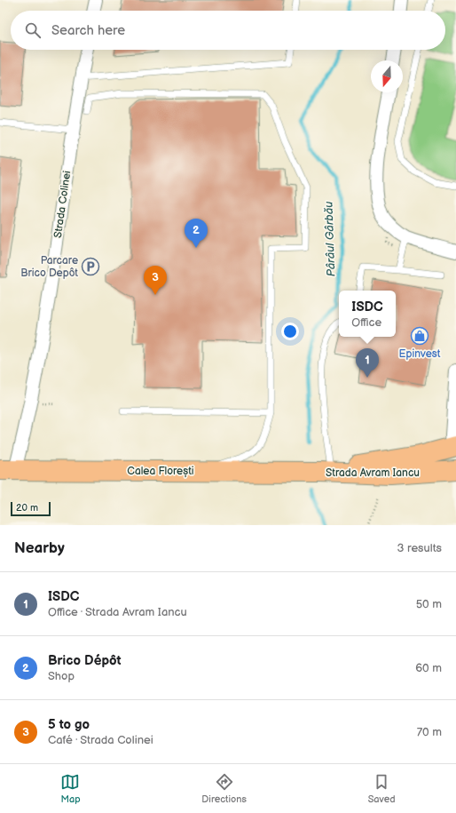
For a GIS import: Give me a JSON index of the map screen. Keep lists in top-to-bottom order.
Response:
{
  "streets": {
    "main road": ["Calea Florești", "Strada Avram Iancu"],
    "street": ["Strada Colinei"]
  },
  "crossings": [
    ["Strada Colinei", "Calea Florești"],
    ["Calea Florești", "Strada Avram Iancu"]
  ],
  "water": ["Pârâul Gârbău"],
  "places": {
    "parking": ["Parcare Brico Depôt"],
    "shop": ["Epinvest"]
  },
  "scale_bar": "20 m",
  "north": "bottom",
  "page": {
    "search": "Search here",
    "pins": ["2", "3", "1"],
    "popup": ["ISDC", "Office"],
    "scale": "20 m",
    "heading": ["Nearby", "3 results"],
    "list": [
      {
        "mark": "1",
        "name": "ISDC",
        "note": "Office · Strada Avram Iancu",
        "value": "50 m"
      },
      {
        "mark": "2",
        "name": "Brico Dépôt",
        "note": "Shop",
        "value": "60 m"
      },
      {
        "mark": "3",
        "name": "5 to go",
        "note": "Café · Strada Colinei",
        "value": "70 m"
      }
    ],
    "nav": ["Map", "Directions", "Saved"]
  }
}
